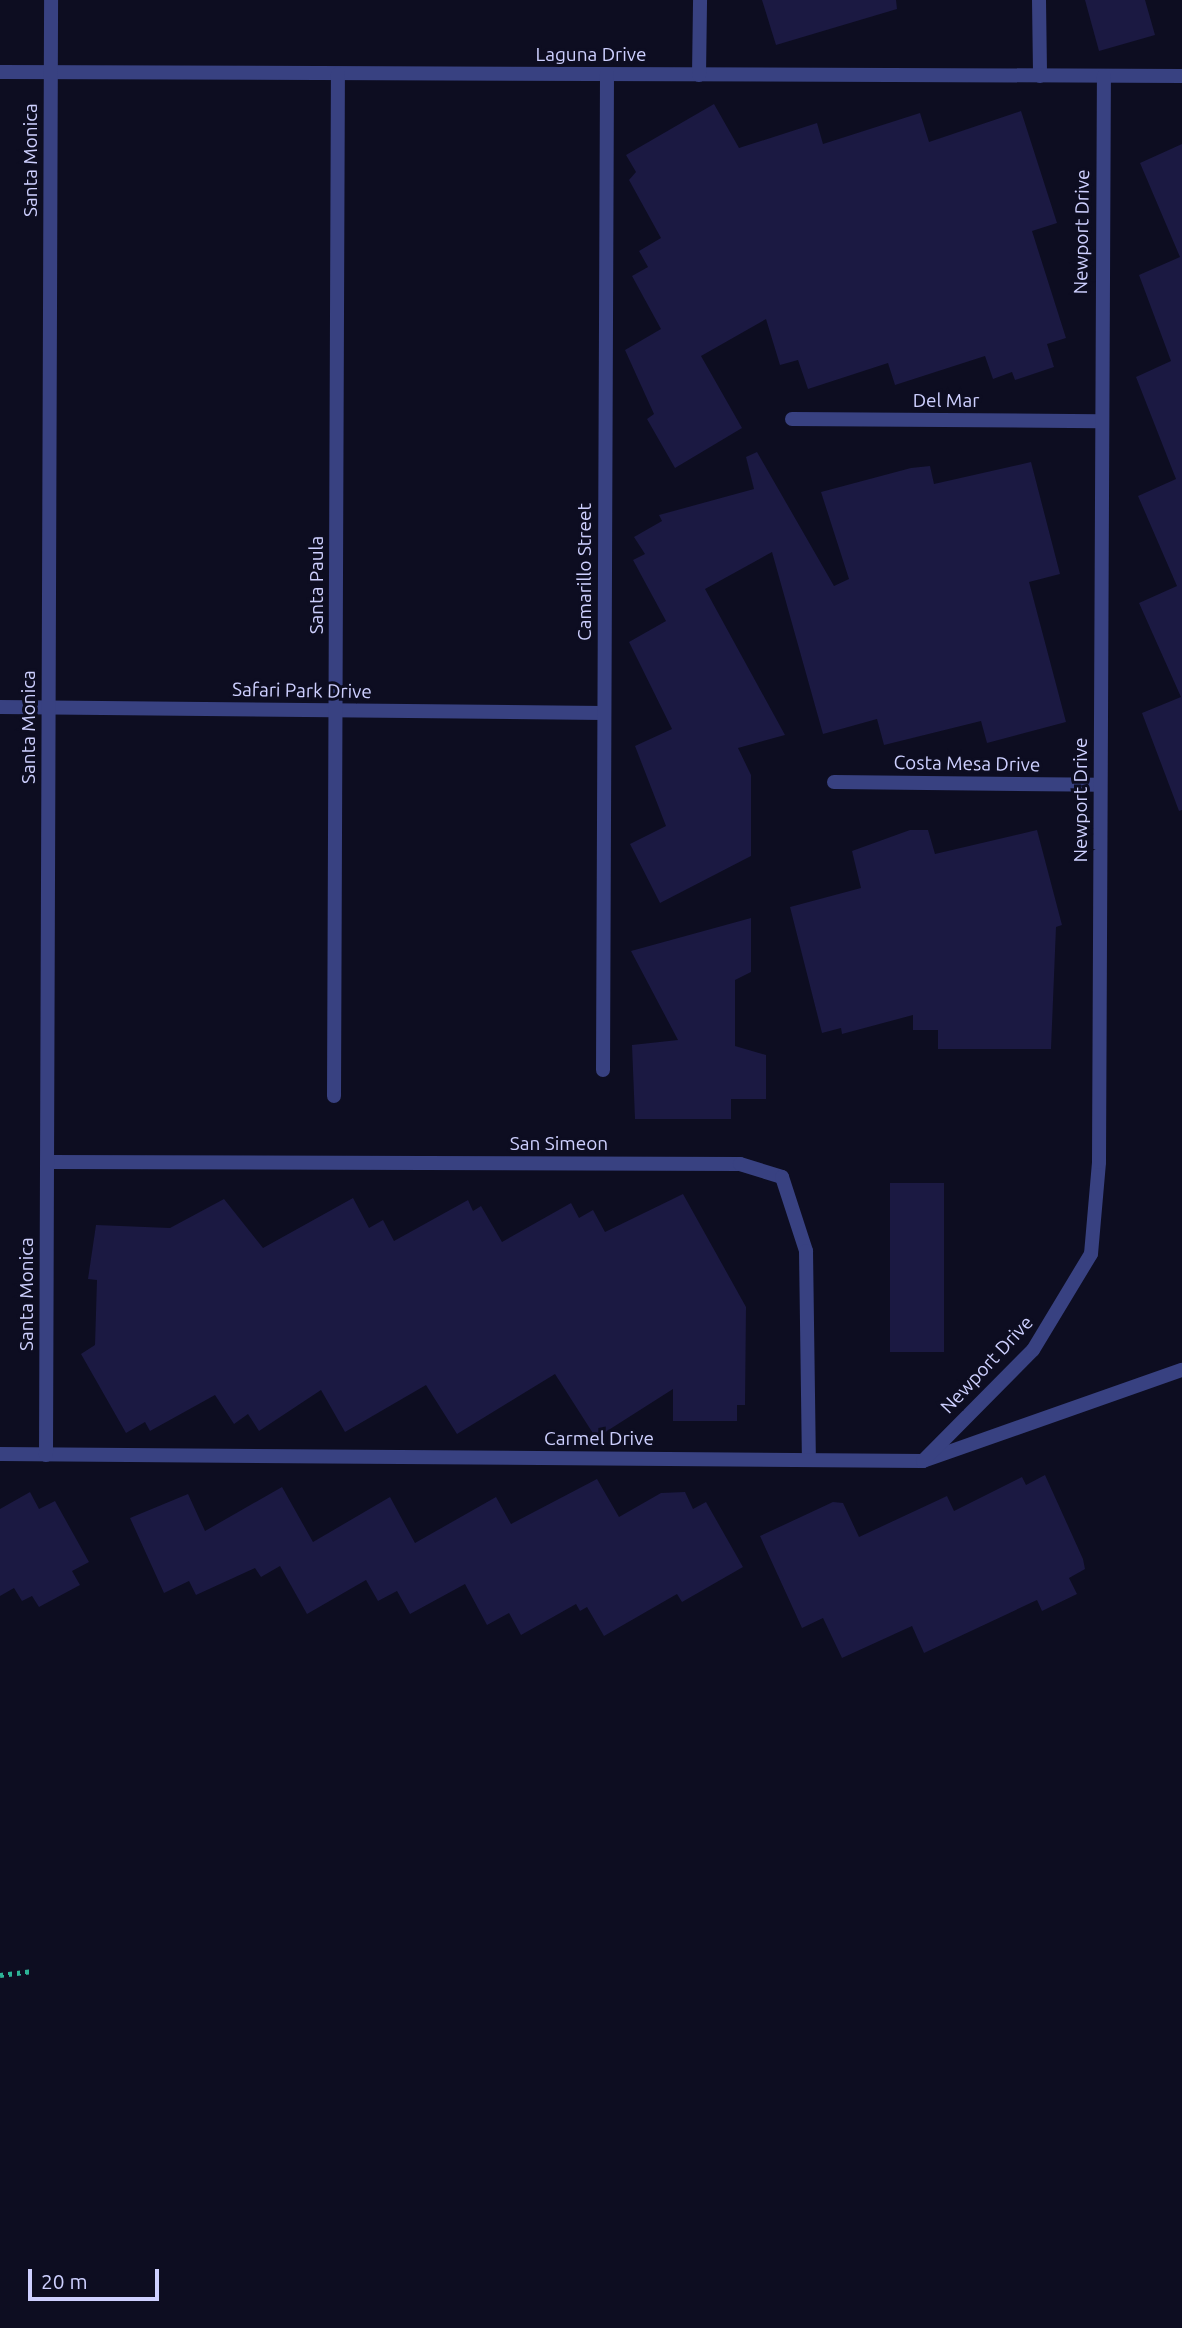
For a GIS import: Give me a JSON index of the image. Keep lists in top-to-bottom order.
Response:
{
  "streets": {
    "street": [
      "Laguna Drive",
      "Santa Monica",
      "Newport Drive",
      "Del Mar",
      "Camarillo Street",
      "Santa Paula",
      "Safari Park Drive",
      "Costa Mesa Drive",
      "San Simeon",
      "Carmel Drive"
    ]
  },
  "crossings": [
    ["Laguna Drive", "Santa Monica"],
    ["Laguna Drive", "Newport Drive"],
    ["Laguna Drive", "Camarillo Street"],
    ["Laguna Drive", "Santa Paula"],
    ["Santa Monica", "Safari Park Drive"],
    ["Santa Monica", "San Simeon"],
    ["Santa Monica", "Carmel Drive"],
    ["Newport Drive", "Del Mar"],
    ["Newport Drive", "Costa Mesa Drive"],
    ["Newport Drive", "Carmel Drive"],
    ["Camarillo Street", "Safari Park Drive"],
    ["Santa Paula", "Safari Park Drive"],
    ["San Simeon", "Carmel Drive"]
  ],
  "scale_bar": "20 m"
}
